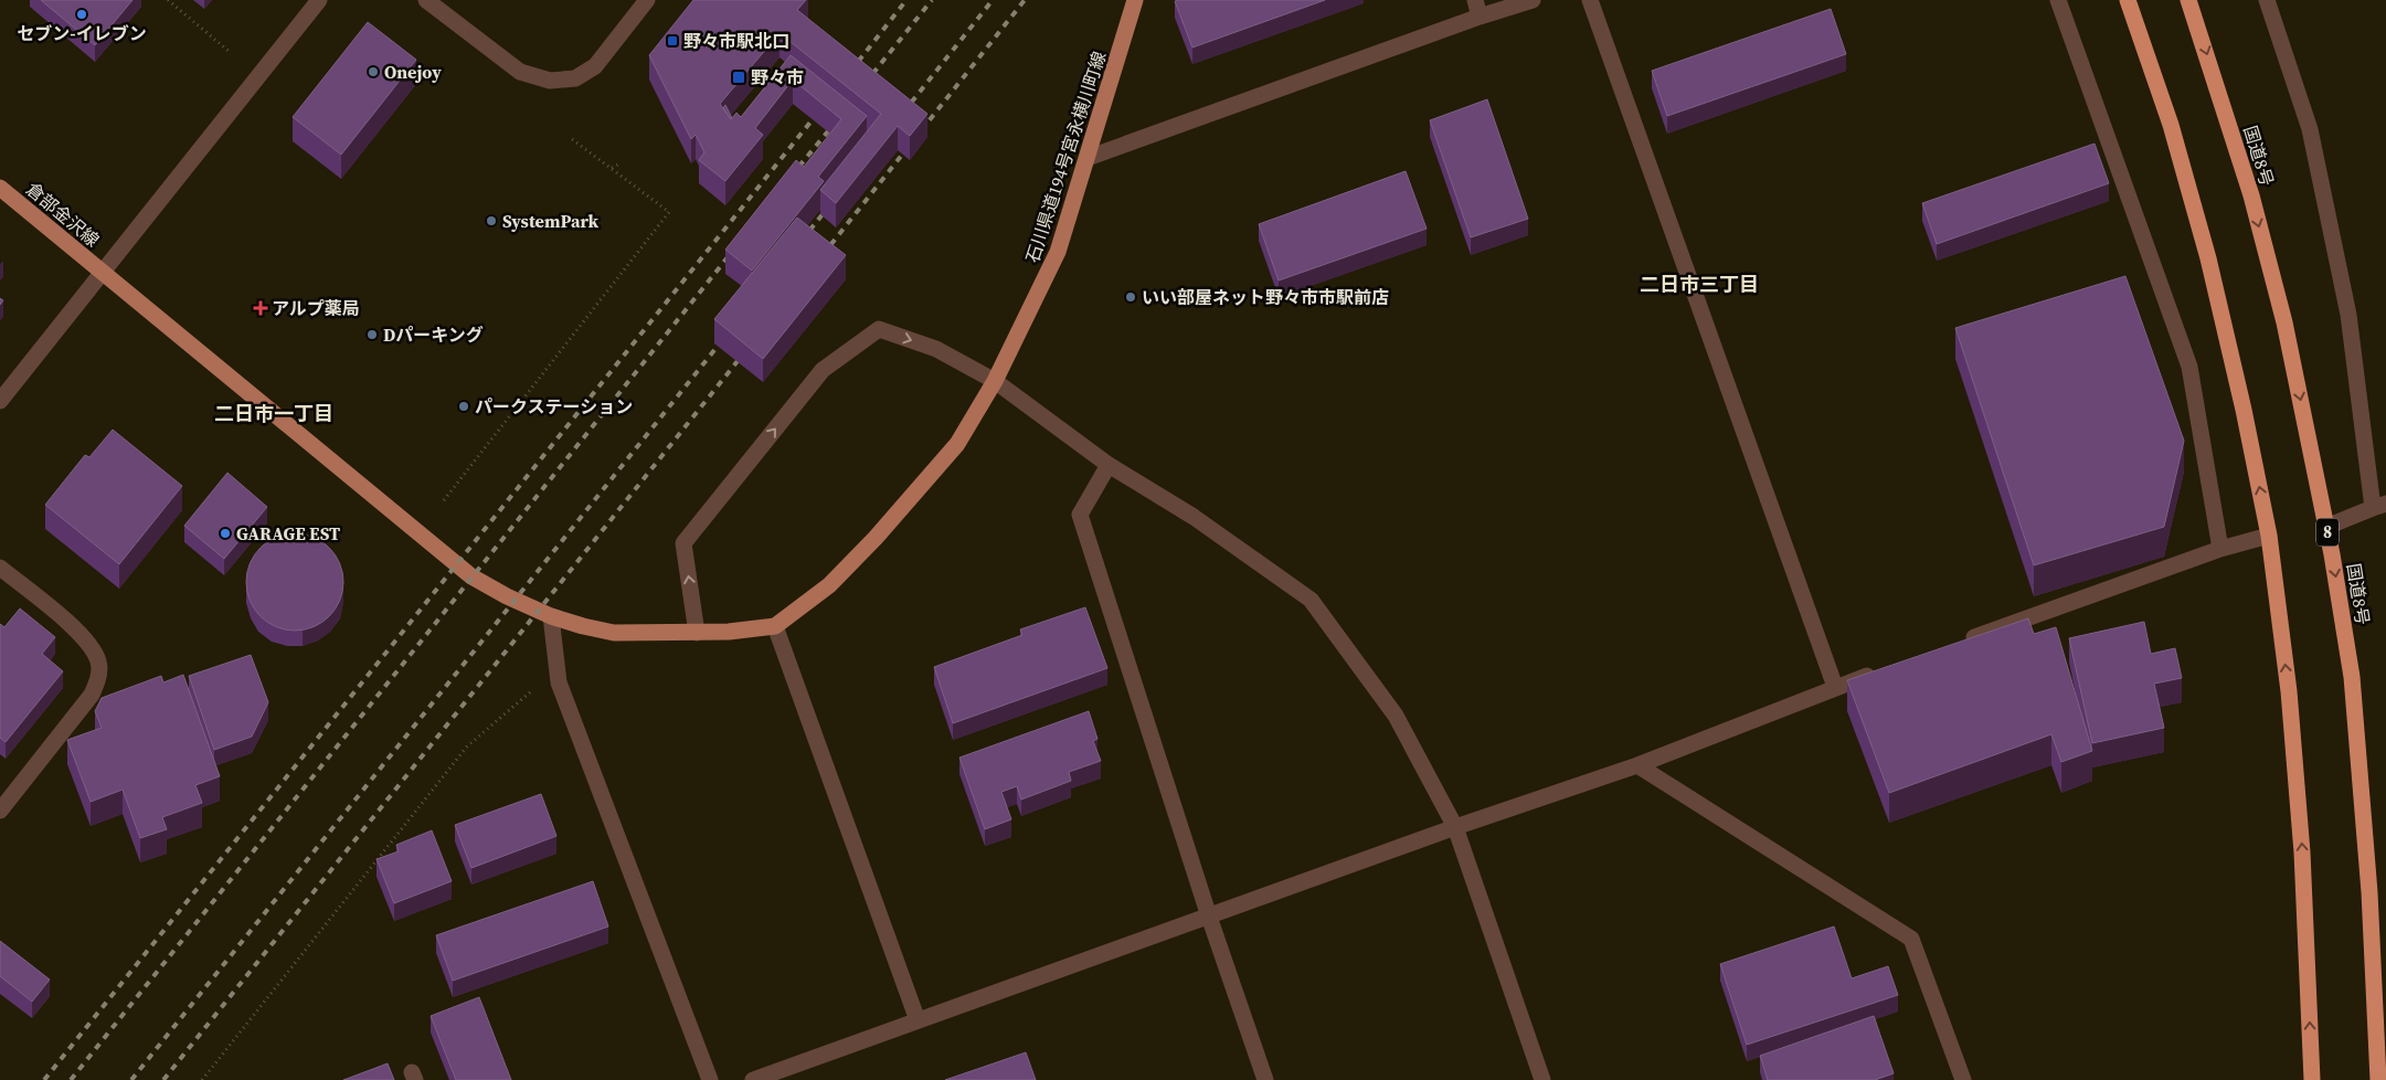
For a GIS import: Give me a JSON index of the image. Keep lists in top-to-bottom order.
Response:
{
  "streets": {
    "highway": ["国道8号", "8"],
    "main road": ["石川県道194号宮永横川町線", "倉部金沢線"]
  },
  "districts": ["二日市三丁目", "二日市一丁目"],
  "places": {
    "other": [
      "セブン-イレブン",
      "Onejoy",
      "SystemPark",
      "いい部屋ネット野々市市駅前店",
      "Dパーキング",
      "パークステーション",
      "GARAGE EST"
    ],
    "transit": ["野々市駅北口", "野々市"],
    "health": ["アルプ薬局"]
  }
}
